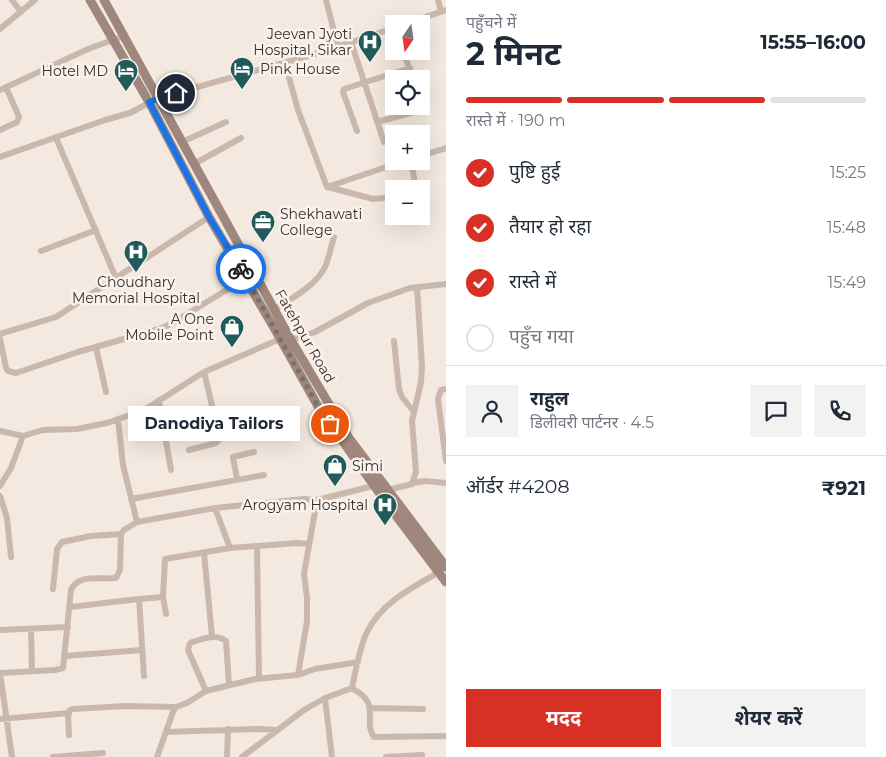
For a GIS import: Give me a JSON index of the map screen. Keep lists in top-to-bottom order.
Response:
{
  "streets": {
    "street": ["Fatehpur Road"]
  },
  "places": {
    "hospital": ["Jeevan Jyoti Hospital, Sikar", "Choudhary Memorial Hospital", "Arogyam Hospital"],
    "hotel": ["Pink House", "Hotel MD"],
    "office": ["Shekhawati College"],
    "shop": ["A One Mobile Point", "Simi"],
    "other": ["Danodiya Tailors"]
  },
  "north": "bottom",
  "page": {
    "heading": ["2 मिनट", "पहुँचने में", "15:55–16:00"],
    "panel": [
      "राहुल",
      "डिलीवरी पार्टनर · 4.5",
      "ऑर्डर #4208",
      "₹921"
    ],
    "map_buttons": ["+", "−"],
    "bar": "रास्ते में · 190 m",
    "list": [
      ["पुष्टि हुई", "15:25"],
      ["तैयार हो रहा", "15:48"],
      ["रास्ते में", "15:49"],
      "पहुँच गया"
    ],
    "bubble": "Danodiya Tailors",
    "buttons": ["मदद", "शेयर करें"]
  }
}
